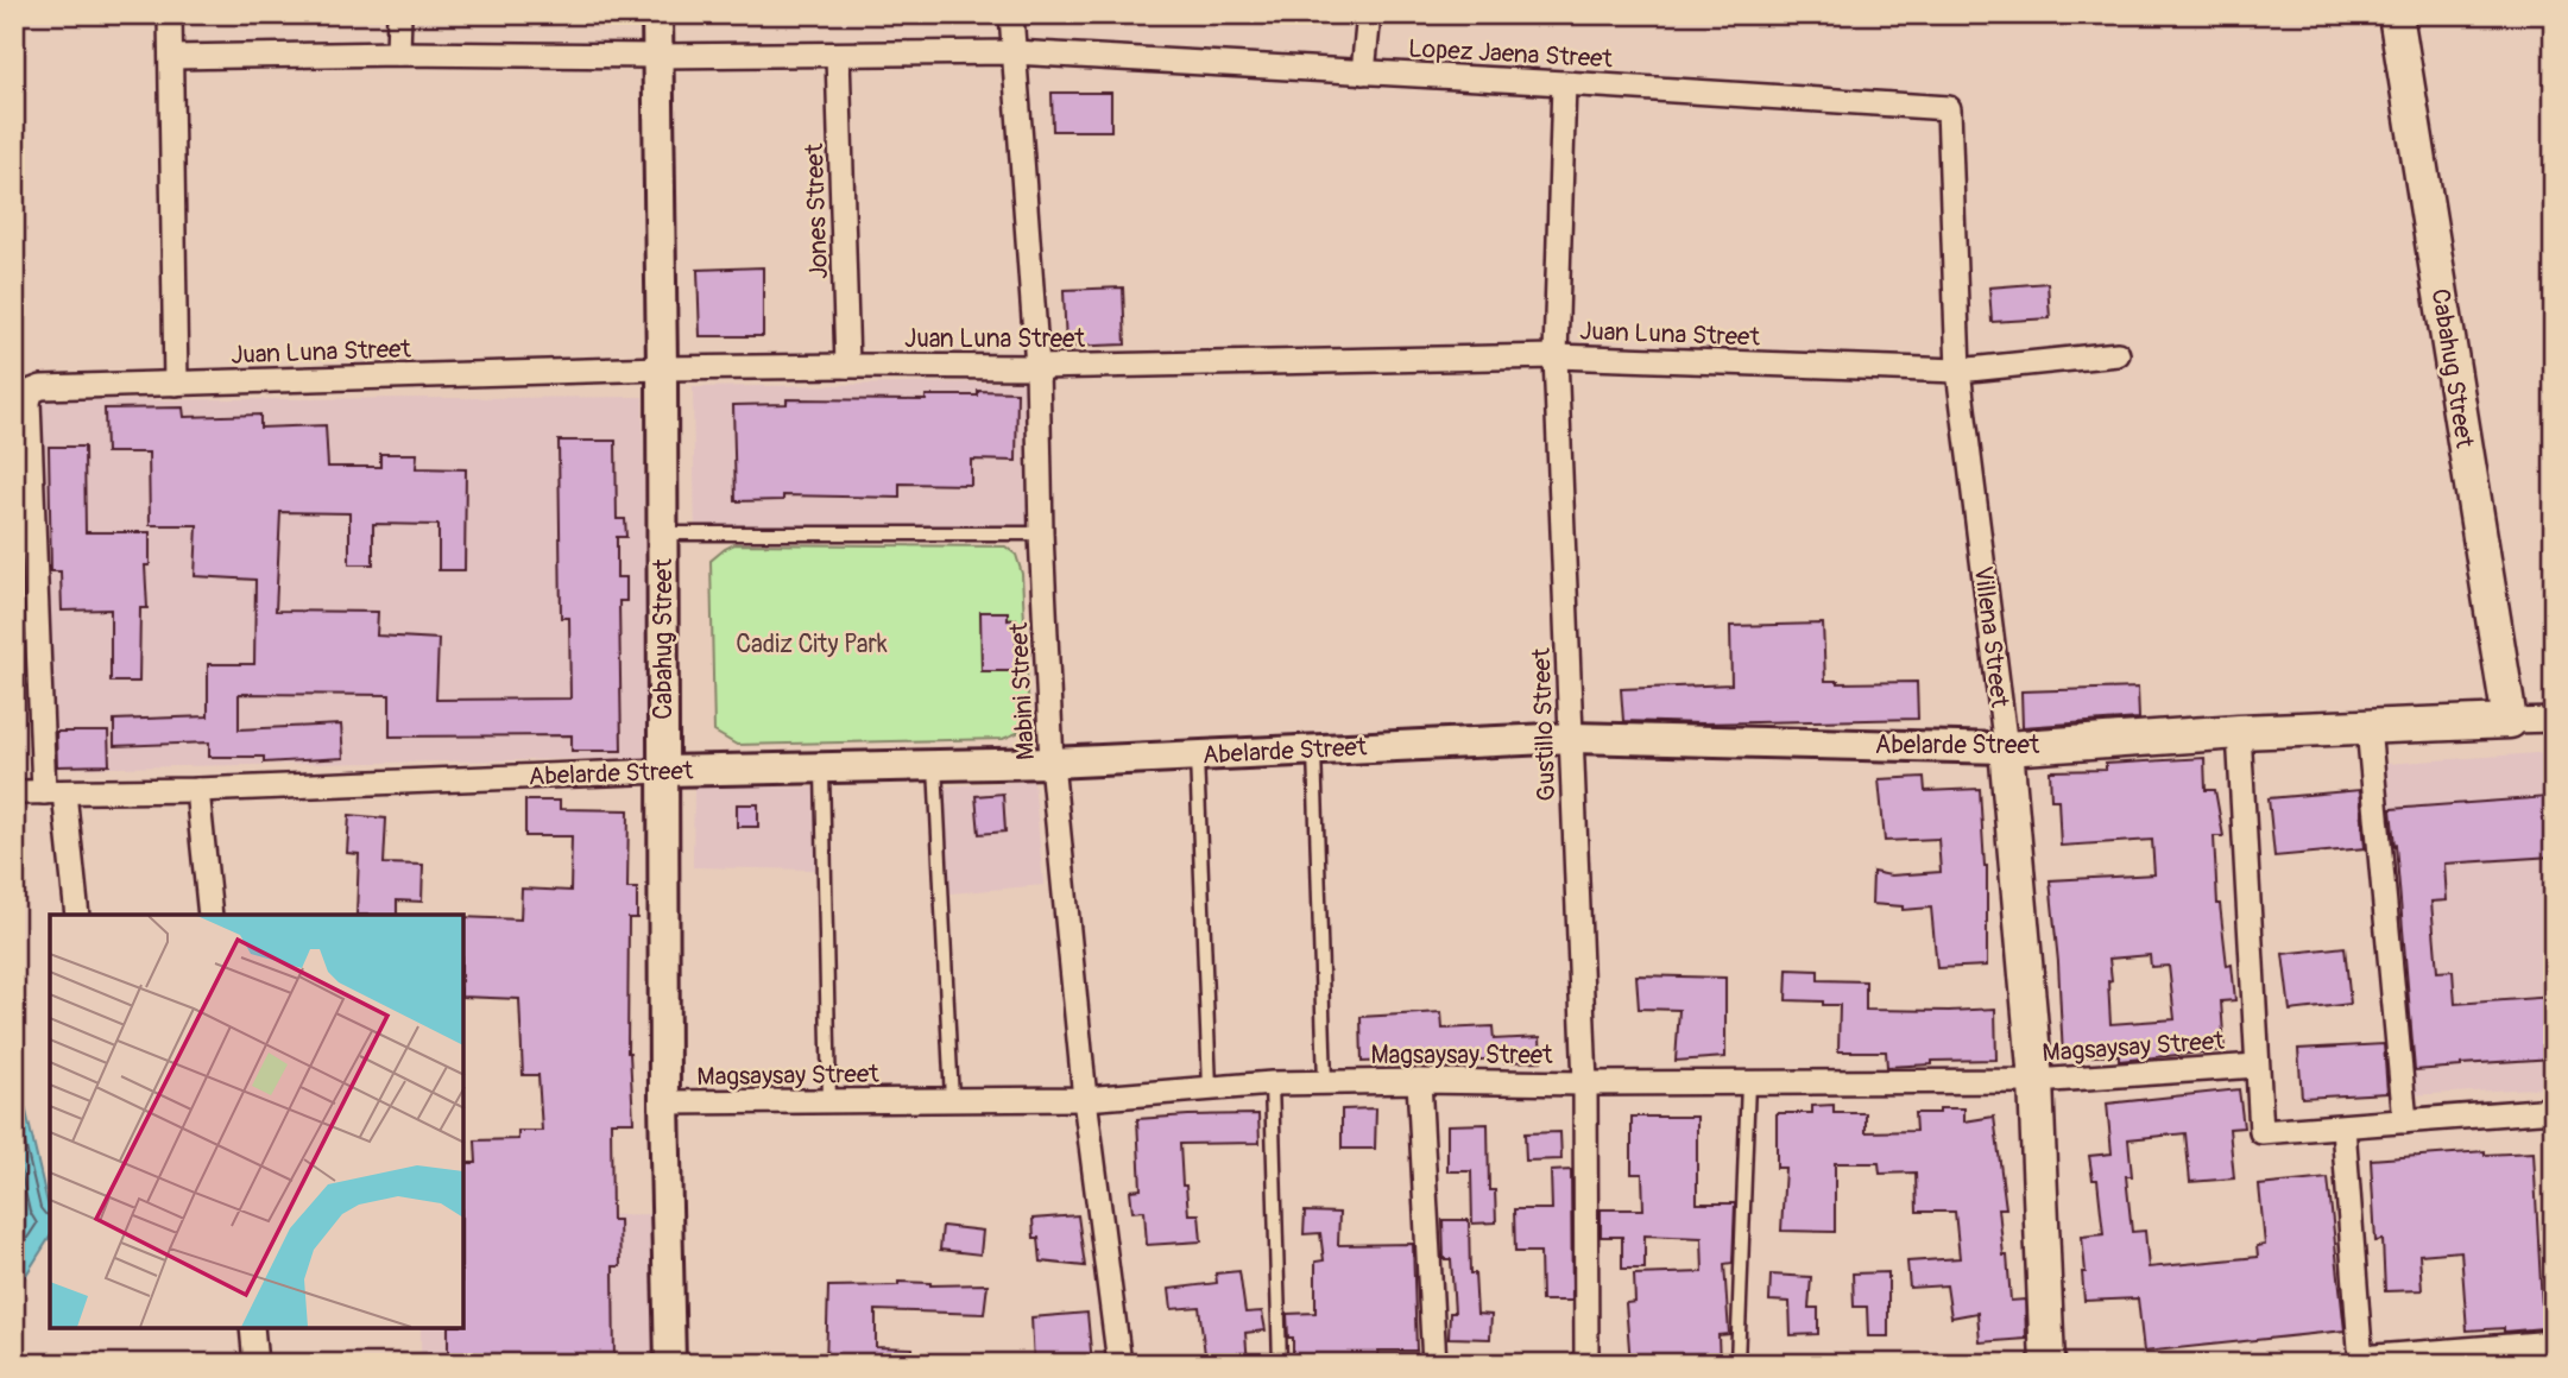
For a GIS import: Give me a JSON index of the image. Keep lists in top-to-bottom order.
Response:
{
  "streets": {
    "main road": ["Cabahug Street", "Villena Street", "Abelarde Street"],
    "street": [
      "Lopez Jaena Street",
      "Jones Street",
      "Juan Luna Street",
      "Mabini Street",
      "Gustillo Street",
      "Magsaysay Street"
    ]
  },
  "crossings": [
    ["Lopez Jaena Street", "Jones Street"],
    ["Lopez Jaena Street", "Cabahug Street"],
    ["Lopez Jaena Street", "Villena Street"],
    ["Lopez Jaena Street", "Mabini Street"],
    ["Lopez Jaena Street", "Gustillo Street"],
    ["Jones Street", "Juan Luna Street"],
    ["Juan Luna Street", "Cabahug Street"],
    ["Juan Luna Street", "Villena Street"],
    ["Juan Luna Street", "Mabini Street"],
    ["Juan Luna Street", "Gustillo Street"],
    ["Juan Luna Street", "Abelarde Street"],
    ["Cabahug Street", "Abelarde Street"],
    ["Cabahug Street", "Magsaysay Street"],
    ["Villena Street", "Abelarde Street"],
    ["Villena Street", "Magsaysay Street"],
    ["Mabini Street", "Abelarde Street"],
    ["Mabini Street", "Magsaysay Street"],
    ["Gustillo Street", "Abelarde Street"],
    ["Gustillo Street", "Magsaysay Street"]
  ],
  "parks": ["Cadiz City Park"]
}
